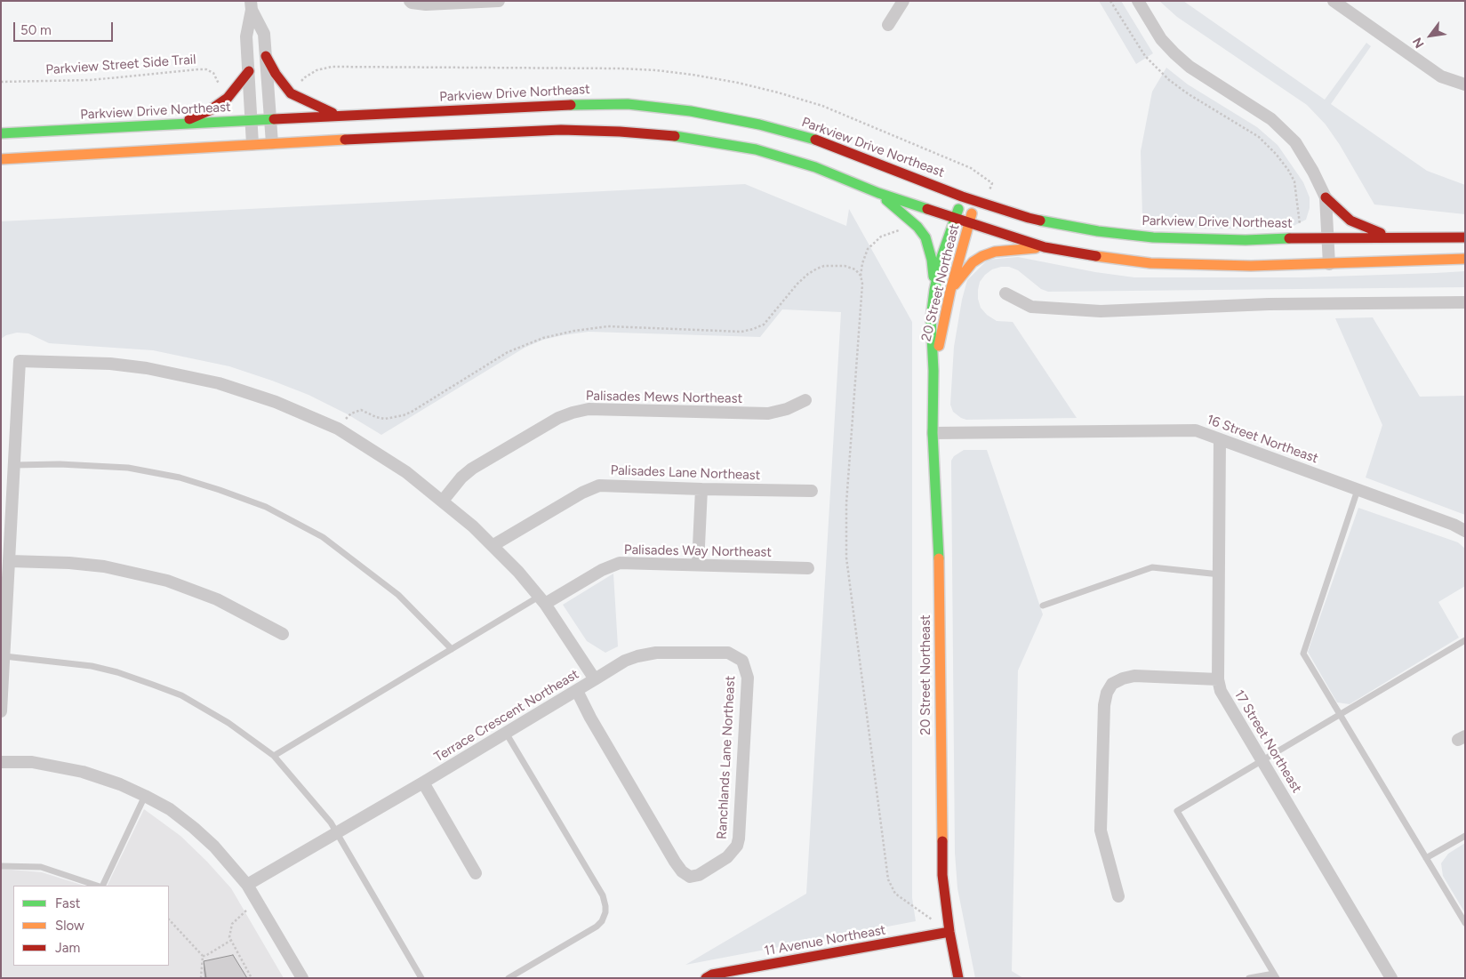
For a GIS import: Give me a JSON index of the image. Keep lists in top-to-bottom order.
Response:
{
  "streets": {
    "main road": ["Parkview Drive Northeast", "20 Street Northeast", "11 Avenue Northeast"],
    "street": [
      "Palisades Mews Northeast",
      "16 Street Northeast",
      "Palisades Lane Northeast",
      "Palisades Way Northeast",
      "Terrace Crescent Northeast",
      "17 Street Northeast",
      "Ranchlands Lane Northeast"
    ],
    "path": ["Parkview Street Side Trail"]
  },
  "crossings": [
    ["Parkview Drive Northeast", "20 Street Northeast"],
    ["20 Street Northeast", "16 Street Northeast"],
    ["20 Street Northeast", "11 Avenue Northeast"],
    ["Palisades Mews Northeast", "Terrace Crescent Northeast"],
    ["16 Street Northeast", "17 Street Northeast"],
    ["Palisades Lane Northeast", "Terrace Crescent Northeast"],
    ["Palisades Way Northeast", "Terrace Crescent Northeast"],
    ["Terrace Crescent Northeast", "Ranchlands Lane Northeast"]
  ],
  "legend": ["Fast", "Slow", "Jam"],
  "scale_bar": "50 m",
  "north": "bottom left"
}
